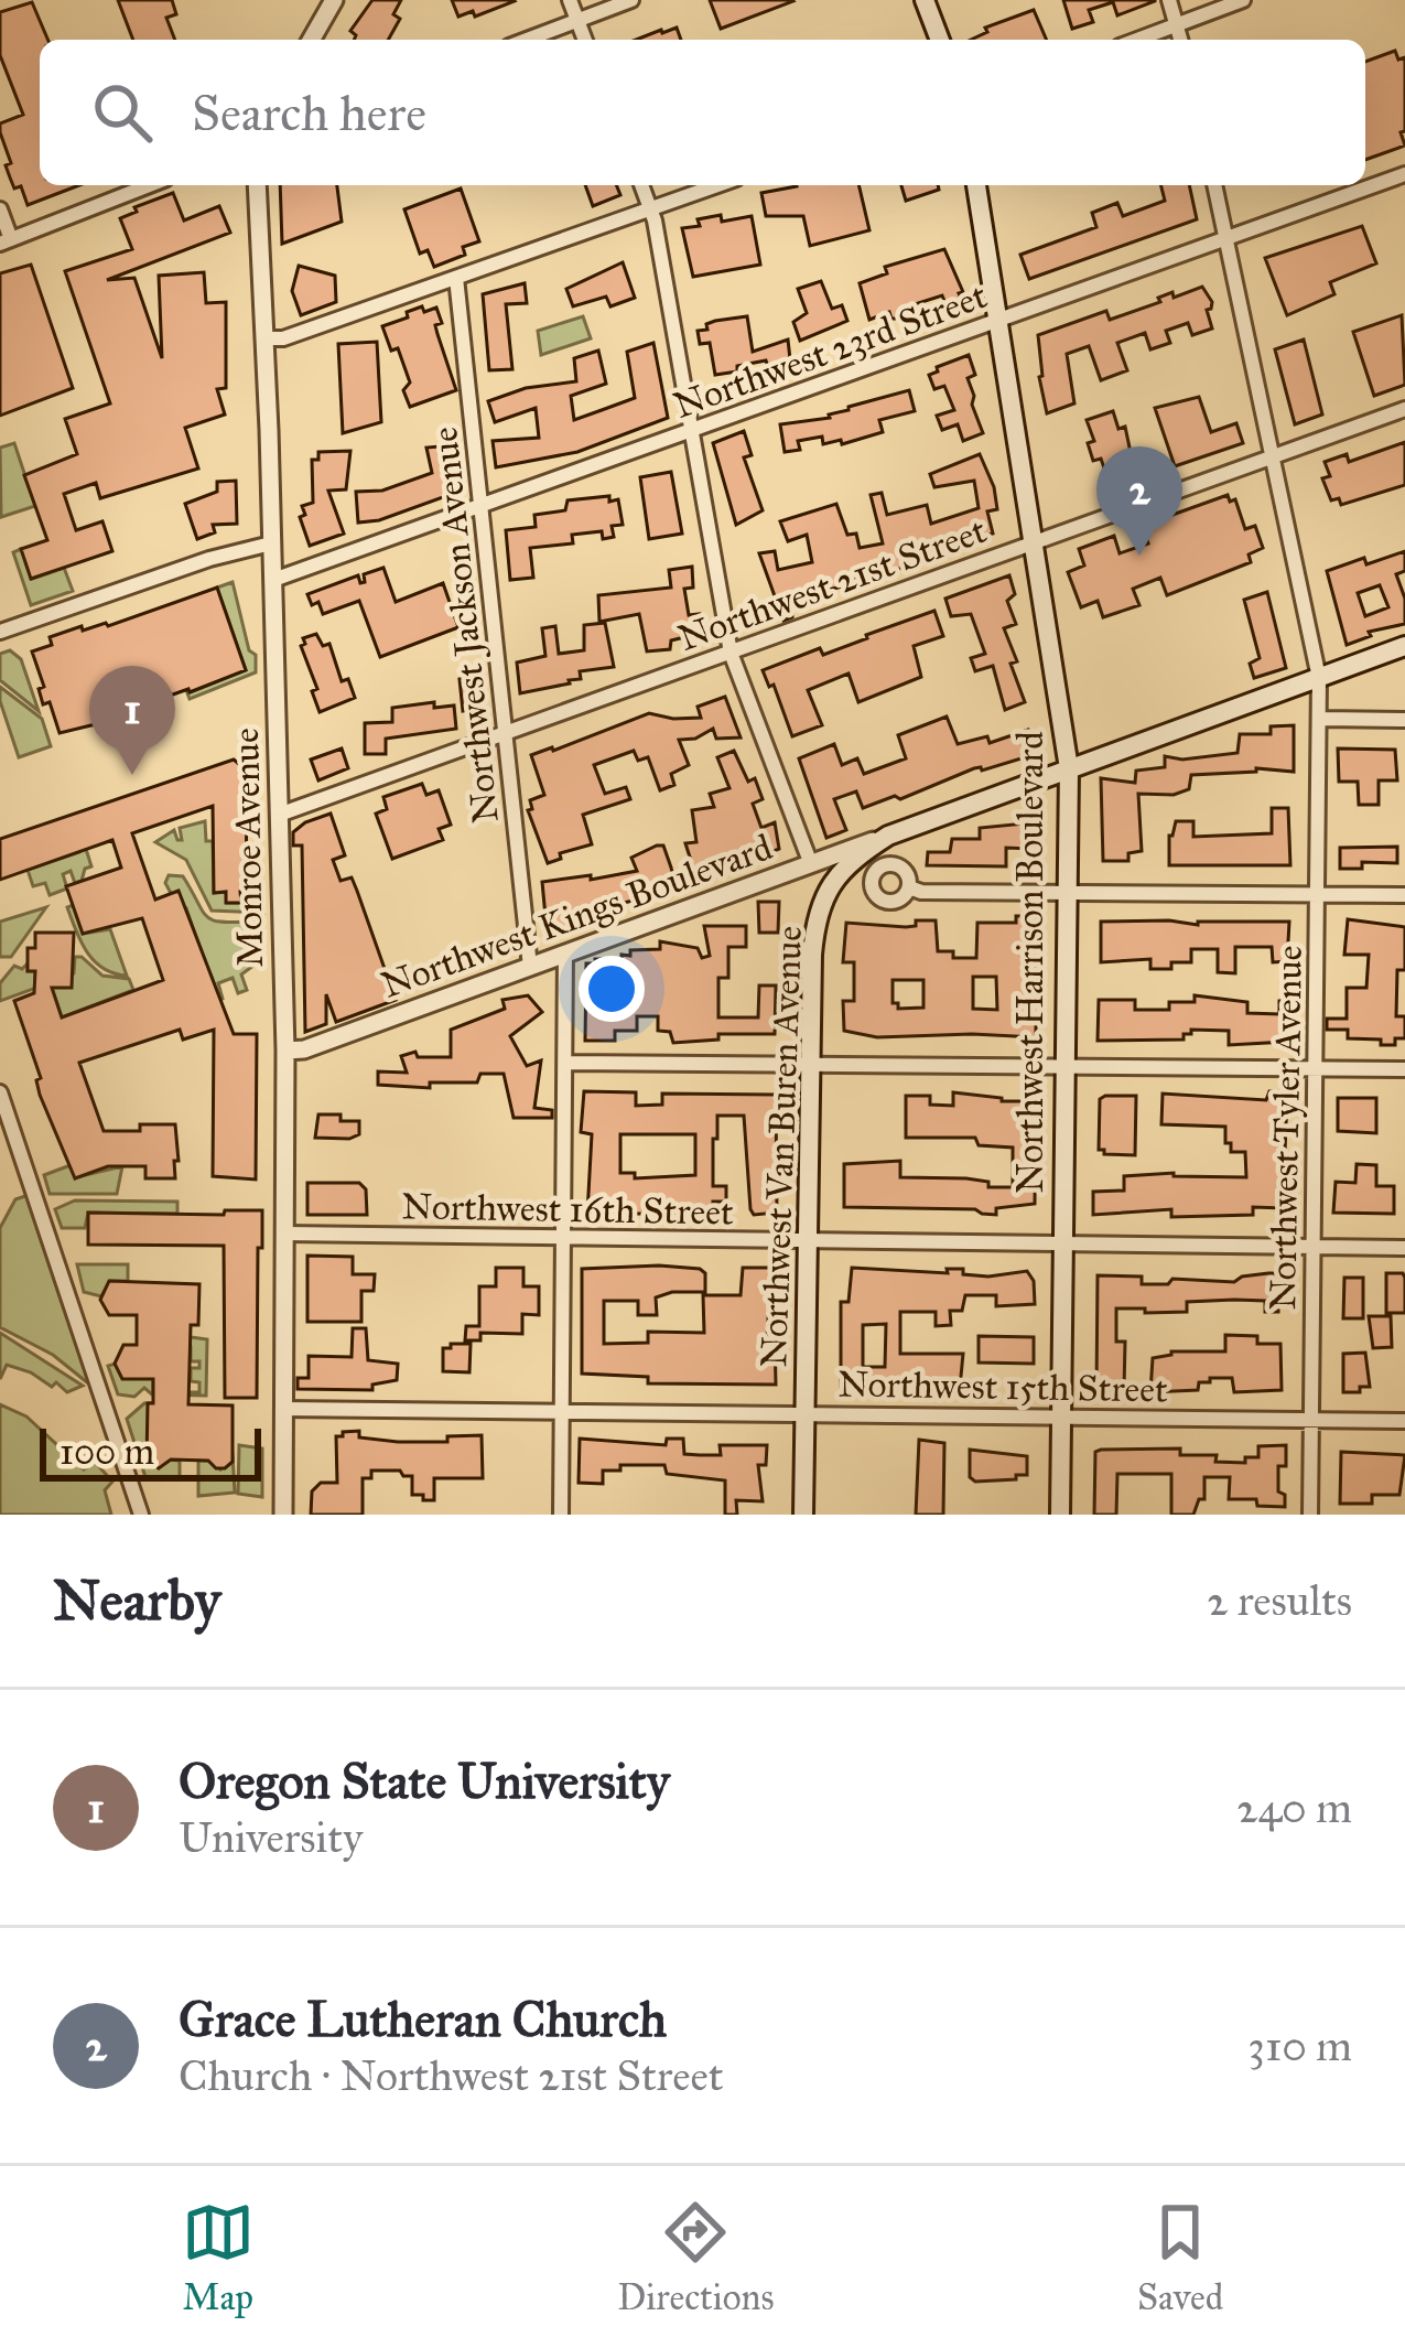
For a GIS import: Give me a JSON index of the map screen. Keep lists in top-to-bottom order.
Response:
{
  "streets": {
    "main road": ["Northwest Kings Boulevard", "Northwest Harrison Boulevard", "Northwest Van Buren Avenue"],
    "street": [
      "Northwest 23rd Street",
      "Northwest 21st Street",
      "Northwest Jackson Avenue",
      "Monroe Avenue",
      "Northwest Tyler Avenue",
      "Northwest 16th Street",
      "Northwest 15th Street"
    ]
  },
  "crossings": [
    ["Northwest 23rd Street", "Northwest Jackson Avenue"],
    ["Northwest 23rd Street", "Monroe Avenue"],
    ["Northwest 23rd Street", "Northwest Harrison Boulevard"],
    ["Northwest 23rd Street", "Northwest Tyler Avenue"],
    ["Northwest 23rd Street", "Northwest Van Buren Avenue"],
    ["Northwest 21st Street", "Northwest Jackson Avenue"],
    ["Northwest 21st Street", "Monroe Avenue"],
    ["Northwest 21st Street", "Northwest Harrison Boulevard"],
    ["Northwest 21st Street", "Northwest Tyler Avenue"],
    ["Northwest 21st Street", "Northwest Van Buren Avenue"],
    ["Northwest Jackson Avenue", "Northwest Kings Boulevard"],
    ["Monroe Avenue", "Northwest Kings Boulevard"],
    ["Monroe Avenue", "Northwest 16th Street"],
    ["Monroe Avenue", "Northwest 15th Street"],
    ["Northwest Kings Boulevard", "Northwest Harrison Boulevard"],
    ["Northwest Kings Boulevard", "Northwest Tyler Avenue"],
    ["Northwest Kings Boulevard", "Northwest Van Buren Avenue"],
    ["Northwest Harrison Boulevard", "Northwest 16th Street"],
    ["Northwest Harrison Boulevard", "Northwest 15th Street"],
    ["Northwest Tyler Avenue", "Northwest 16th Street"],
    ["Northwest Tyler Avenue", "Northwest 15th Street"],
    ["Northwest Van Buren Avenue", "Northwest 16th Street"],
    ["Northwest Van Buren Avenue", "Northwest 15th Street"]
  ],
  "scale_bar": "100 m",
  "page": {
    "search": "Search here",
    "pins": ["2", "1"],
    "scale": "100 m",
    "heading": ["Nearby", "2 results"],
    "list": [
      {
        "mark": "1",
        "name": "Oregon State University",
        "note": "University",
        "value": "240 m"
      },
      {
        "mark": "2",
        "name": "Grace Lutheran Church",
        "note": "Church · Northwest 21st Street",
        "value": "310 m"
      }
    ],
    "nav": ["Map", "Directions", "Saved"]
  }
}
